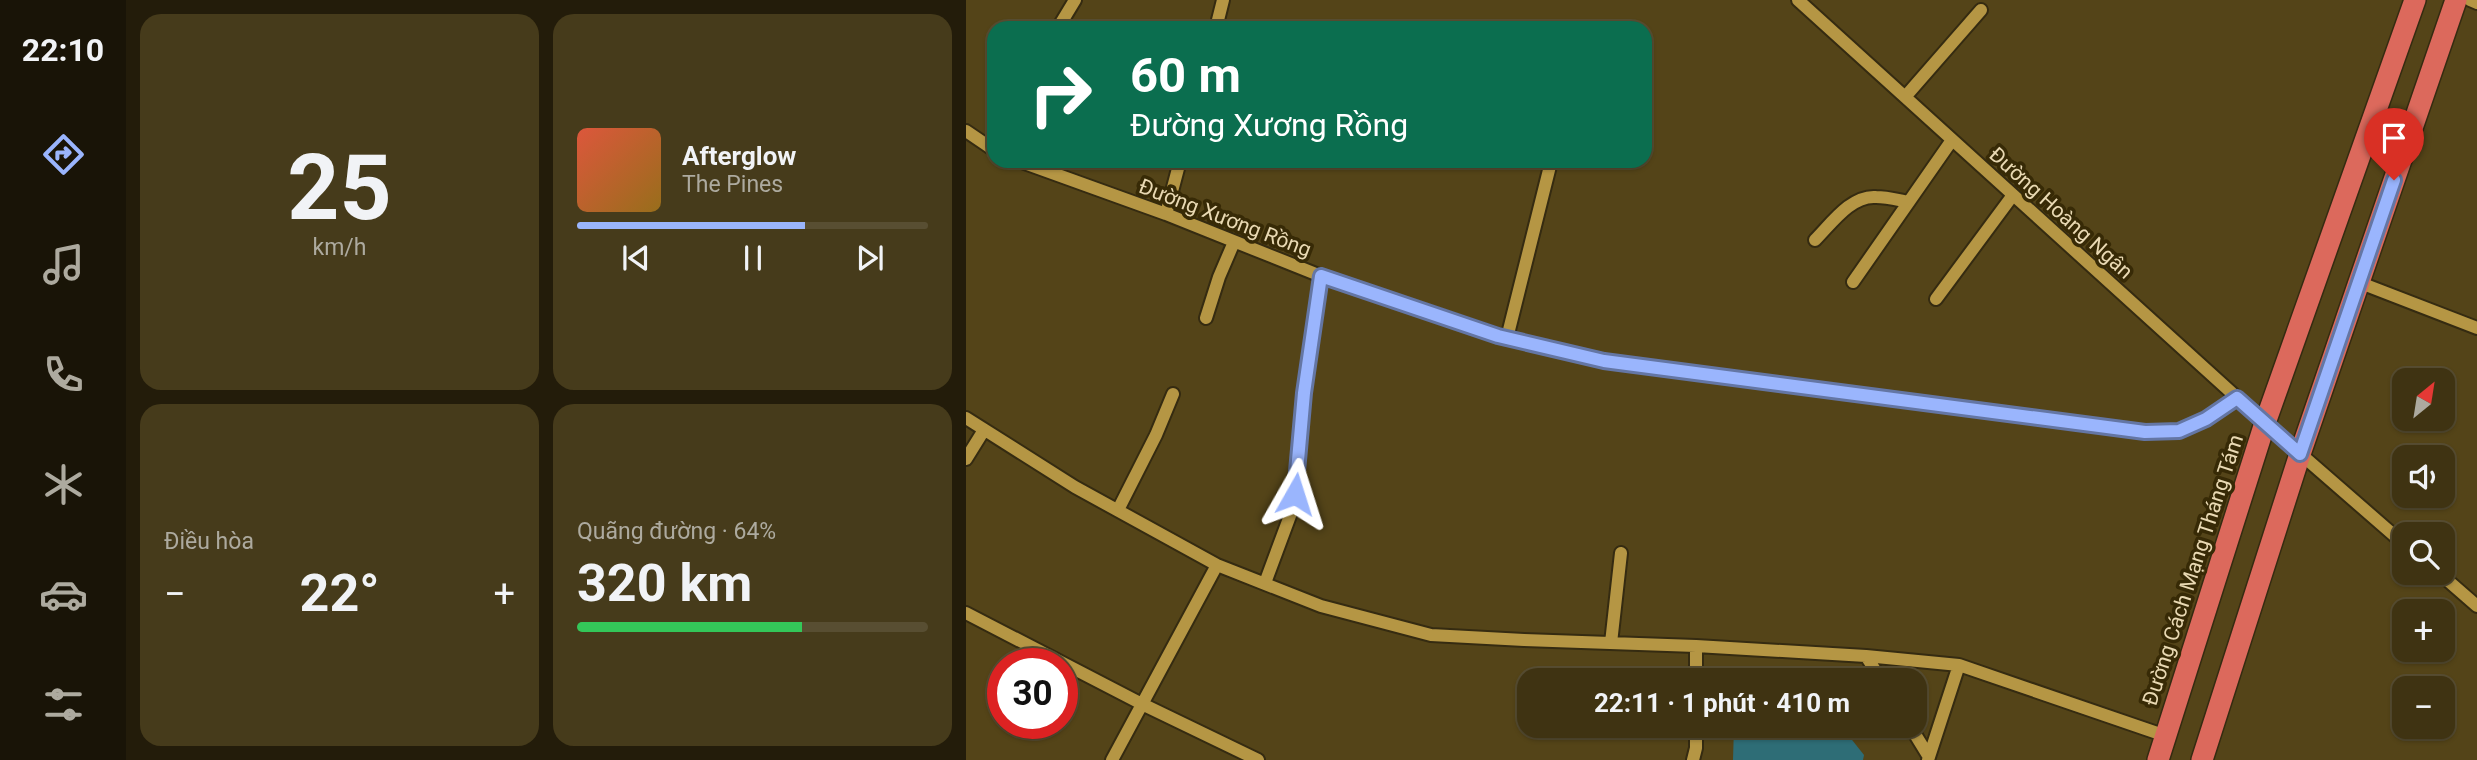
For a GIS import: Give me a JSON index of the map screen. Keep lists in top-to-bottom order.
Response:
{
  "streets": {
    "highway": ["Đường Cách Mạng Tháng Tám"],
    "street": ["Đường Hoàng Ngân", "Đường Xương Rồng"]
  },
  "crossings": [
    ["Đường Hoàng Ngân", "Đường Xương Rồng"],
    ["Đường Hoàng Ngân", "Đường Cách Mạng Tháng Tám"]
  ],
  "north": "top right",
  "page": {
    "tabs": "22:10",
    "tile": [
      ["25", "km/h"],
      "Điều hòa",
      ["Quãng đường · 64%", "320 km"]
    ],
    "turn": ["60 m", "Đường Xương Rồng"],
    "song": ["Afterglow", "The Pines"],
    "map_buttons": ["+", "−"],
    "heat": ["−", "22°", "+"],
    "limit": "30",
    "trip": "22:11 · 1 phút · 410 m"
  }
}
